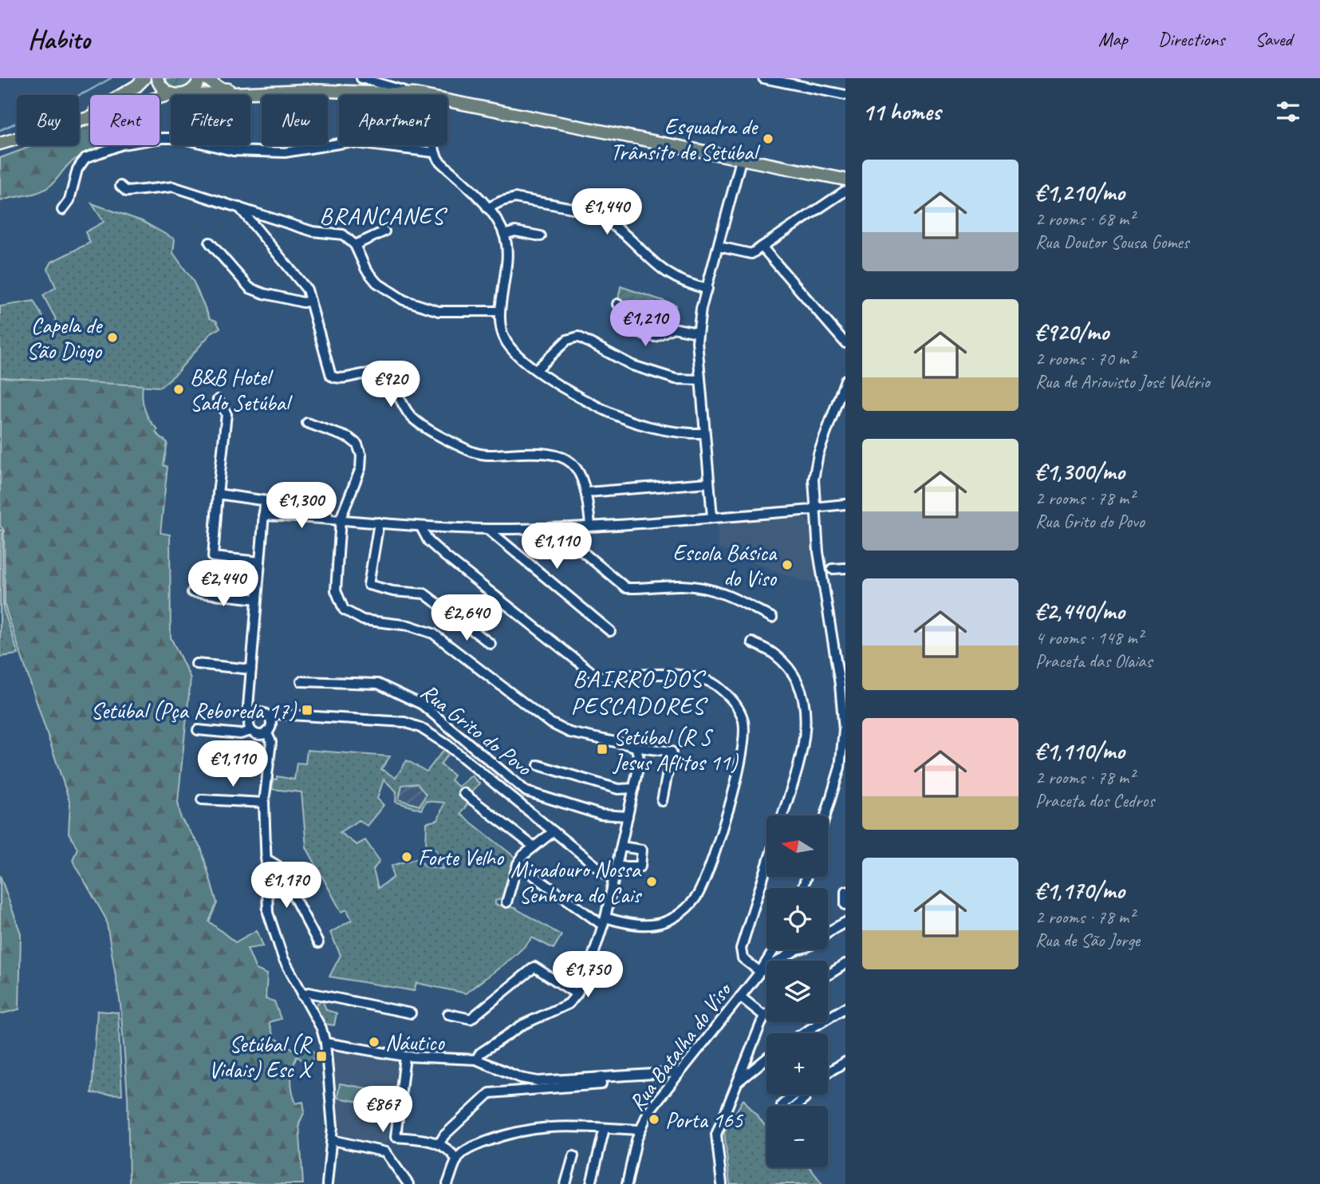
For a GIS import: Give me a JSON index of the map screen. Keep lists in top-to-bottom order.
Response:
{
  "streets": {
    "street": ["Rua Grito do Povo", "Rua Batalha do Viso"]
  },
  "districts": ["BRANCANES", "BAIRRO DOS PESCADORES"],
  "places": {
    "other": [
      "Esquadra de Trânsito de Setúbal",
      "Capela de São Diogo",
      "B&B Hotel Sado Setúbal",
      "Escola Básica do Viso",
      "Forte Velho",
      "Miradouro Nossa Senhora do Cais",
      "Náutico",
      "Porta 165"
    ],
    "transit": ["Setúbal (Pça Reboreda 17)", "Setúbal (R S Jesus Aflitos 11)", "Setúbal (R Vidais) Esc X"]
  },
  "north": "left",
  "page": {
    "header": "Habito",
    "nav": ["Map", "Directions", "Saved"],
    "heading": "11 homes",
    "chip": [
      "Buy",
      "Rent",
      "Filters",
      "New",
      "Apartment"
    ],
    "list": [
      {
        "name": "€1,210/mo",
        "note": "2 rooms · 68 m² · Rua Doutor Sousa Gomes"
      },
      {
        "name": "€920/mo",
        "note": "2 rooms · 70 m² · Rua de Ariovisto José Valério"
      },
      {
        "name": "€1,300/mo",
        "note": "2 rooms · 78 m² · Rua Grito do Povo"
      },
      {
        "name": "€2,440/mo",
        "note": "4 rooms · 148 m² · Praceta das Olaias"
      },
      {
        "name": "€1,110/mo",
        "note": "2 rooms · 78 m² · Praceta dos Cedros"
      },
      {
        "name": "€1,170/mo",
        "note": "2 rooms · 78 m² · Rua de São Jorge"
      }
    ],
    "price": [
      "€1,440",
      "€1,210",
      "€920",
      "€1,300",
      "€1,110",
      "€2,440",
      "€2,640",
      "€1,110",
      "€1,170",
      "€1,750",
      "€867"
    ],
    "map_buttons": ["+", "−"]
  }
}
